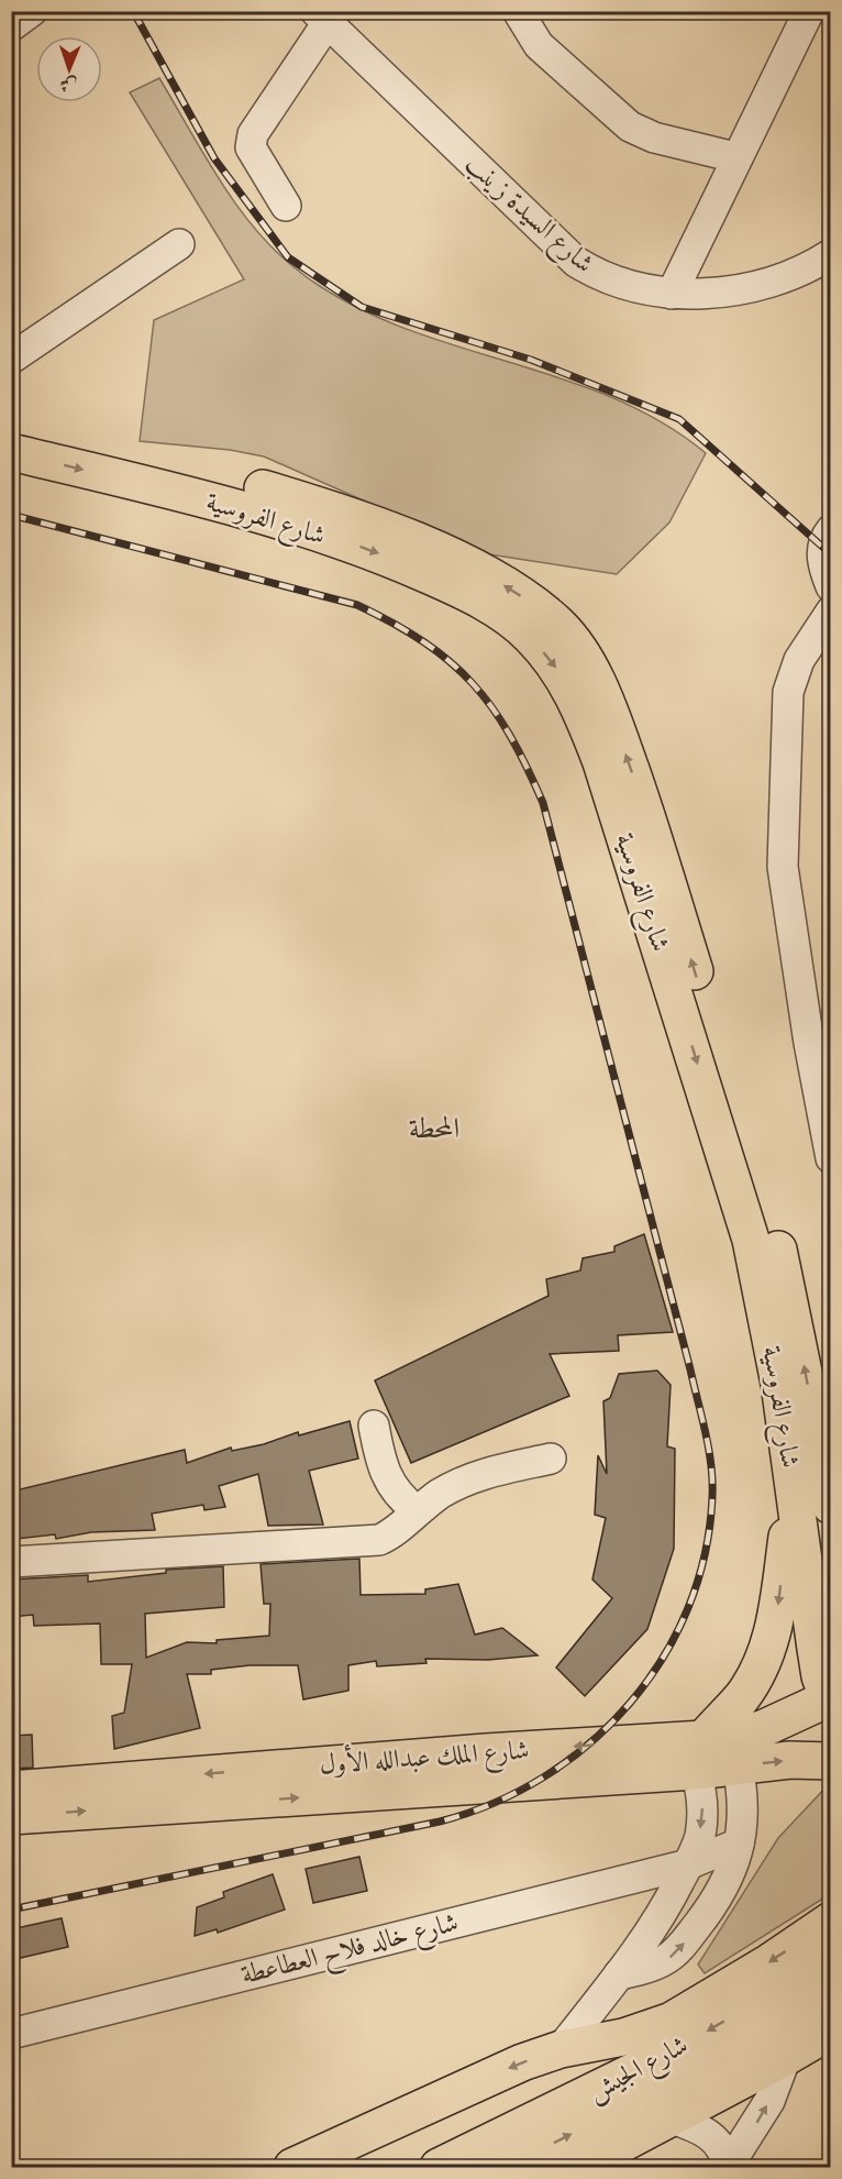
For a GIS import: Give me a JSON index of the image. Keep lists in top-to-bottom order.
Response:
{
  "streets": {
    "main road": ["شارع الفروسية", "شارع الملك عبدالله الأول", "شارع الجيش"],
    "street": ["شارع السيدة زينب", "شارع خالد فلاح العطاعطة"]
  },
  "crossings": [
    ["شارع الفروسية", "شارع الملك عبدالله الأول"]
  ],
  "districts": ["المحطة"],
  "north": "bottom"
}
